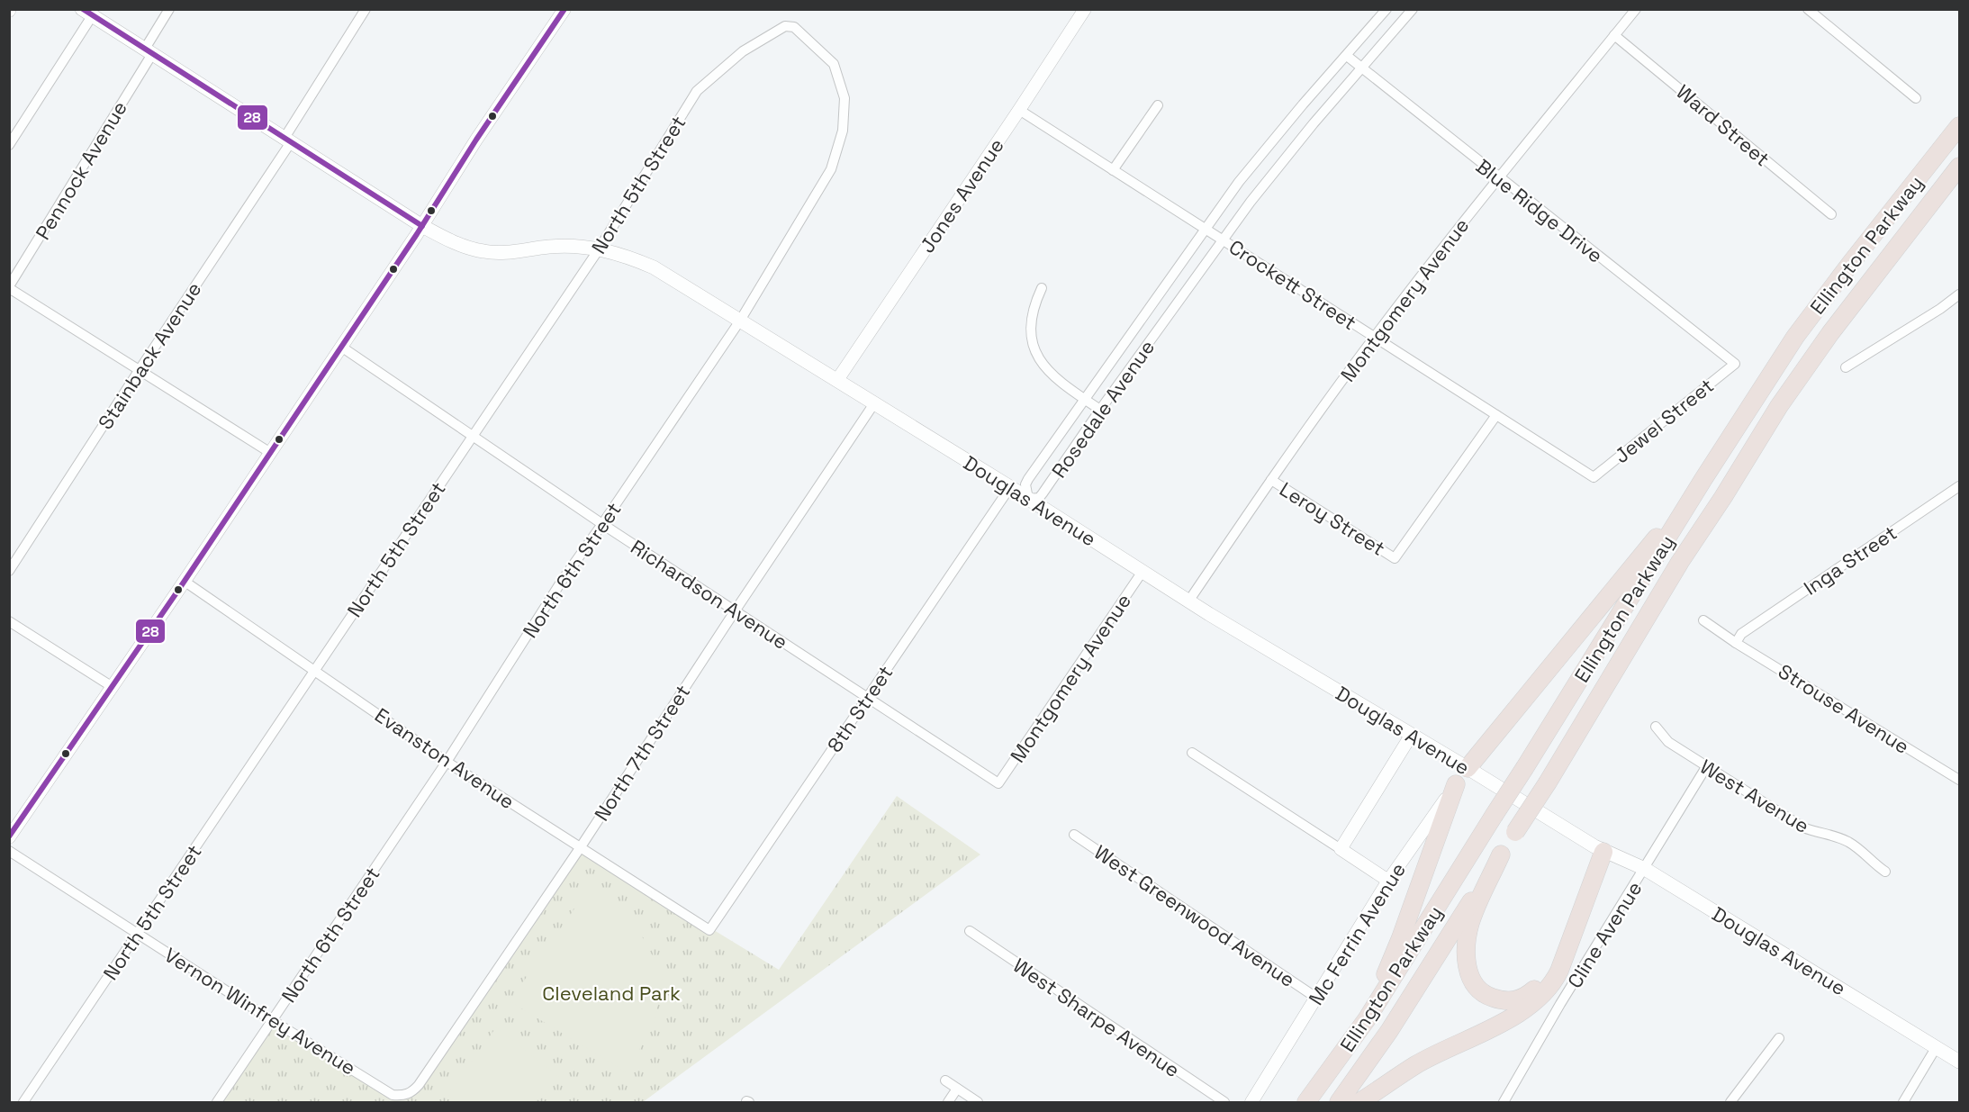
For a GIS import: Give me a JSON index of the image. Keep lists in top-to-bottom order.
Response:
{
  "streets": {
    "highway": ["Ellington Parkway"],
    "main road": ["Douglas Avenue", "Mc Ferrin Avenue"],
    "street": [
      "Ward Street",
      "Pennock Avenue",
      "North 5th Street",
      "Jones Avenue",
      "Blue Ridge Drive",
      "Crockett Street",
      "Montgomery Avenue",
      "Stainback Avenue",
      "Rosedale Avenue",
      "Jewel Street",
      "Leroy Street",
      "Inga Street",
      "North 6th Street",
      "Richardson Avenue",
      "8th Street",
      "Strouse Avenue",
      "North 7th Street",
      "Evanston Avenue",
      "West Avenue",
      "West Greenwood Avenue",
      "Cline Avenue",
      "Vernon Winfrey Avenue",
      "West Sharpe Avenue"
    ]
  },
  "crossings": [
    ["Ward Street", "Montgomery Avenue"],
    ["Pennock Avenue", "Douglas Avenue"],
    ["North 5th Street", "Douglas Avenue"],
    ["North 5th Street", "North 6th Street"],
    ["North 5th Street", "Richardson Avenue"],
    ["North 5th Street", "Evanston Avenue"],
    ["North 5th Street", "Vernon Winfrey Avenue"],
    ["Jones Avenue", "Crockett Street"],
    ["Jones Avenue", "Douglas Avenue"],
    ["Blue Ridge Drive", "Montgomery Avenue"],
    ["Blue Ridge Drive", "Rosedale Avenue"],
    ["Blue Ridge Drive", "Jewel Street"],
    ["Crockett Street", "Montgomery Avenue"],
    ["Crockett Street", "Rosedale Avenue"],
    ["Crockett Street", "Jewel Street"],
    ["Crockett Street", "Leroy Street"],
    ["Montgomery Avenue", "Douglas Avenue"],
    ["Montgomery Avenue", "Leroy Street"],
    ["Montgomery Avenue", "Richardson Avenue"],
    ["Stainback Avenue", "Douglas Avenue"],
    ["Rosedale Avenue", "Douglas Avenue"],
    ["Douglas Avenue", "North 6th Street"],
    ["Douglas Avenue", "8th Street"],
    ["Douglas Avenue", "North 7th Street"],
    ["Douglas Avenue", "Mc Ferrin Avenue"],
    ["Douglas Avenue", "Cline Avenue"],
    ["Inga Street", "Strouse Avenue"],
    ["North 6th Street", "Richardson Avenue"],
    ["North 6th Street", "Evanston Avenue"],
    ["North 6th Street", "Vernon Winfrey Avenue"],
    ["Richardson Avenue", "8th Street"],
    ["Richardson Avenue", "North 7th Street"],
    ["8th Street", "Evanston Avenue"],
    ["North 7th Street", "Evanston Avenue"],
    ["North 7th Street", "Vernon Winfrey Avenue"],
    ["West Avenue", "Cline Avenue"],
    ["West Greenwood Avenue", "Mc Ferrin Avenue"]
  ],
  "parks": ["Cleveland Park"],
  "lines": ["transit line 28"]
}
